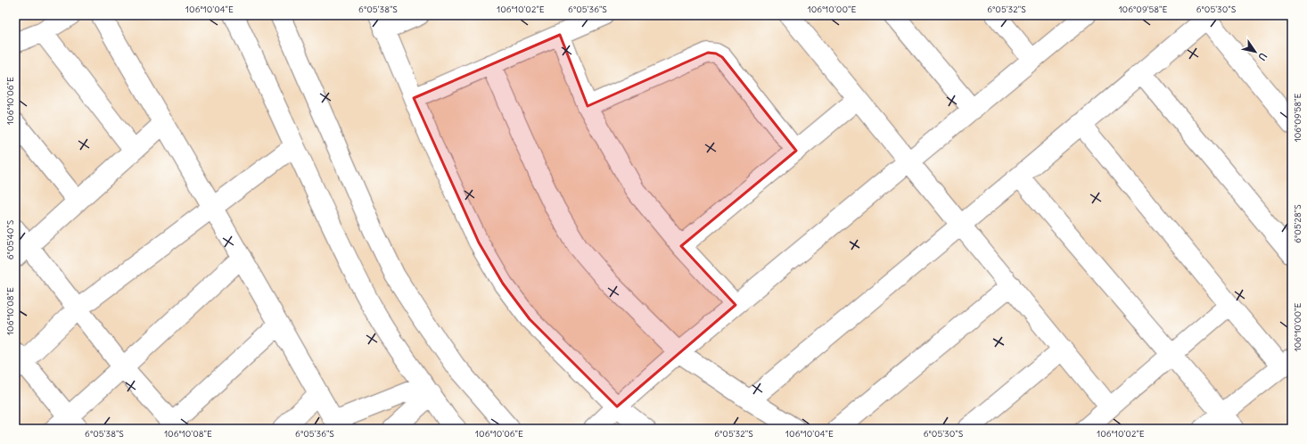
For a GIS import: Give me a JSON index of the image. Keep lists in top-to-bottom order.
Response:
{
  "north": "bottom right",
  "coordinates": [
    "106°10'04\"E",
    "6°05'38\"S",
    "106°10'02\"E",
    "6°05'36\"S",
    "106°10'00\"E",
    "6°05'32\"S",
    "106°09'58\"E",
    "6°05'30\"S",
    "106°10'06\"E",
    "6°05'28\"S",
    "6°05'40\"S",
    "106°10'08\"E"
  ]
}
